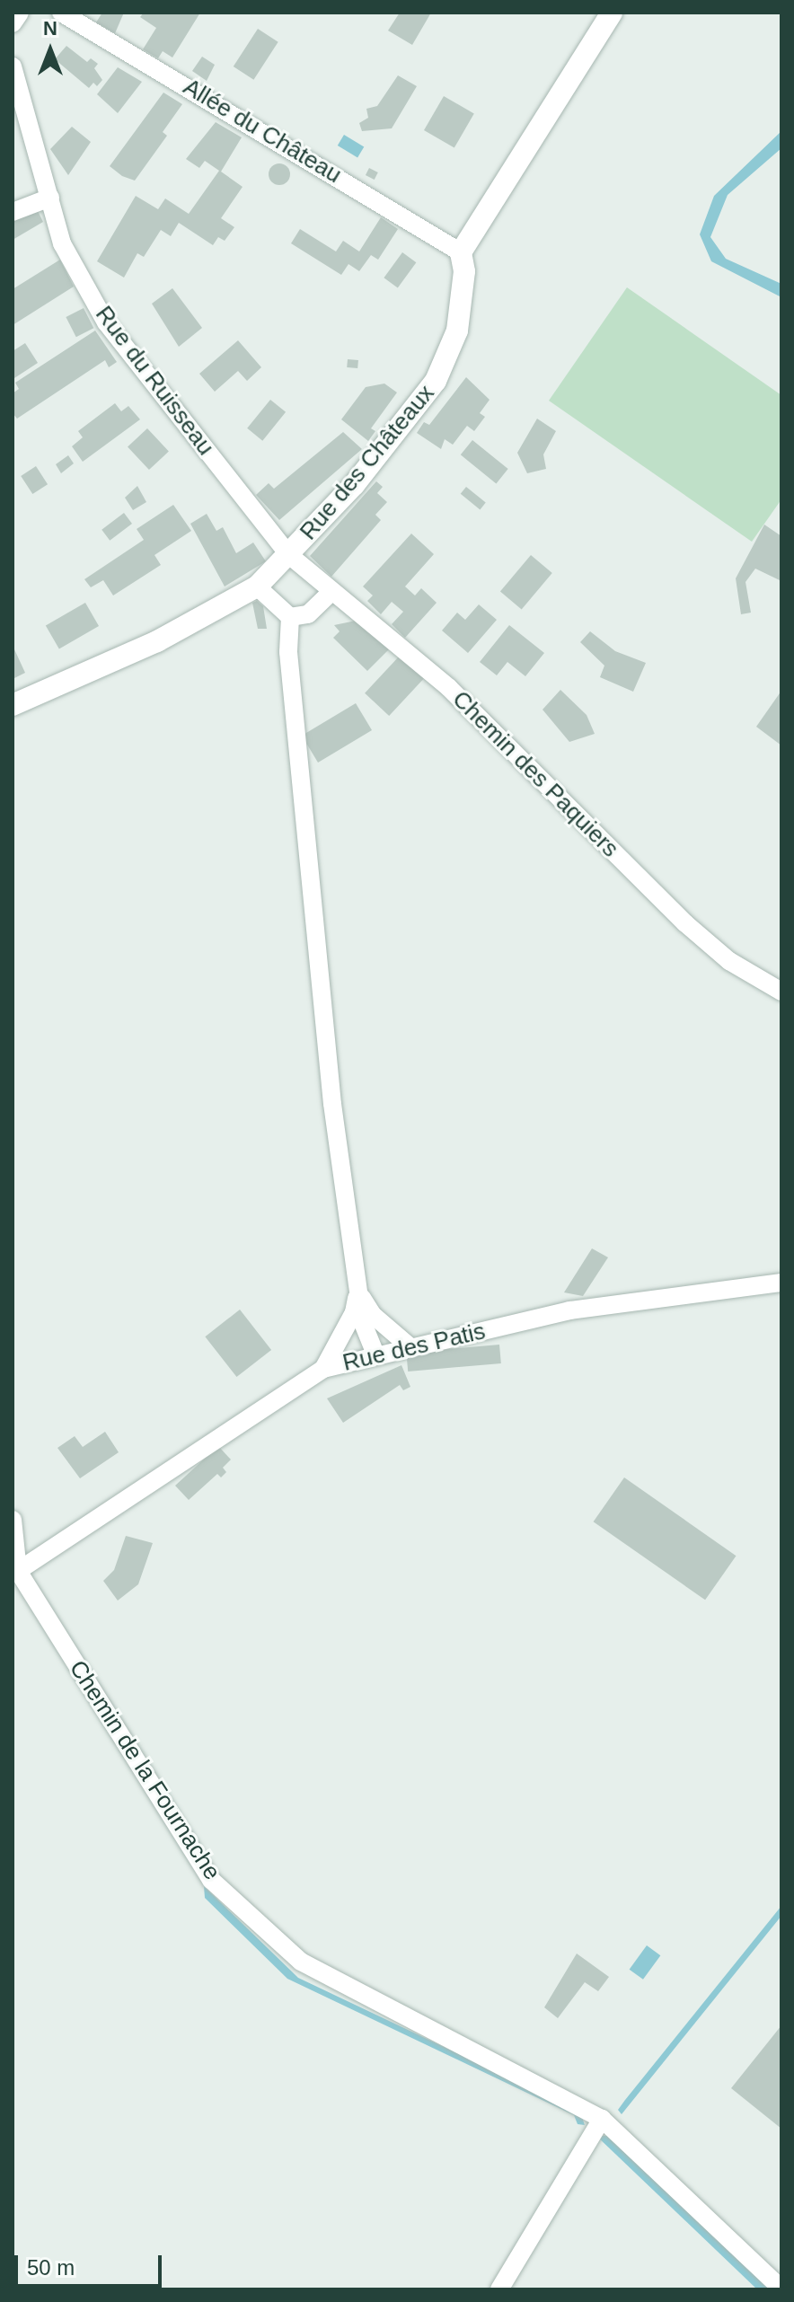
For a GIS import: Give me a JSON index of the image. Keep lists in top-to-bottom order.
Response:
{
  "streets": {
    "street": [
      "Allée du Château",
      "Rue du Ruisseau",
      "Rue des Châteaux",
      "Chemin des Paquiers",
      "Rue des Patis",
      "Chemin de la Fournache"
    ]
  },
  "crossings": [
    ["Allée du Château", "Rue des Châteaux"],
    ["Rue du Ruisseau", "Rue des Châteaux"],
    ["Rue du Ruisseau", "Chemin des Paquiers"],
    ["Rue des Châteaux", "Chemin des Paquiers"],
    ["Rue des Patis", "Chemin de la Fournache"]
  ],
  "scale_bar": "50 m",
  "north": "top"
}
